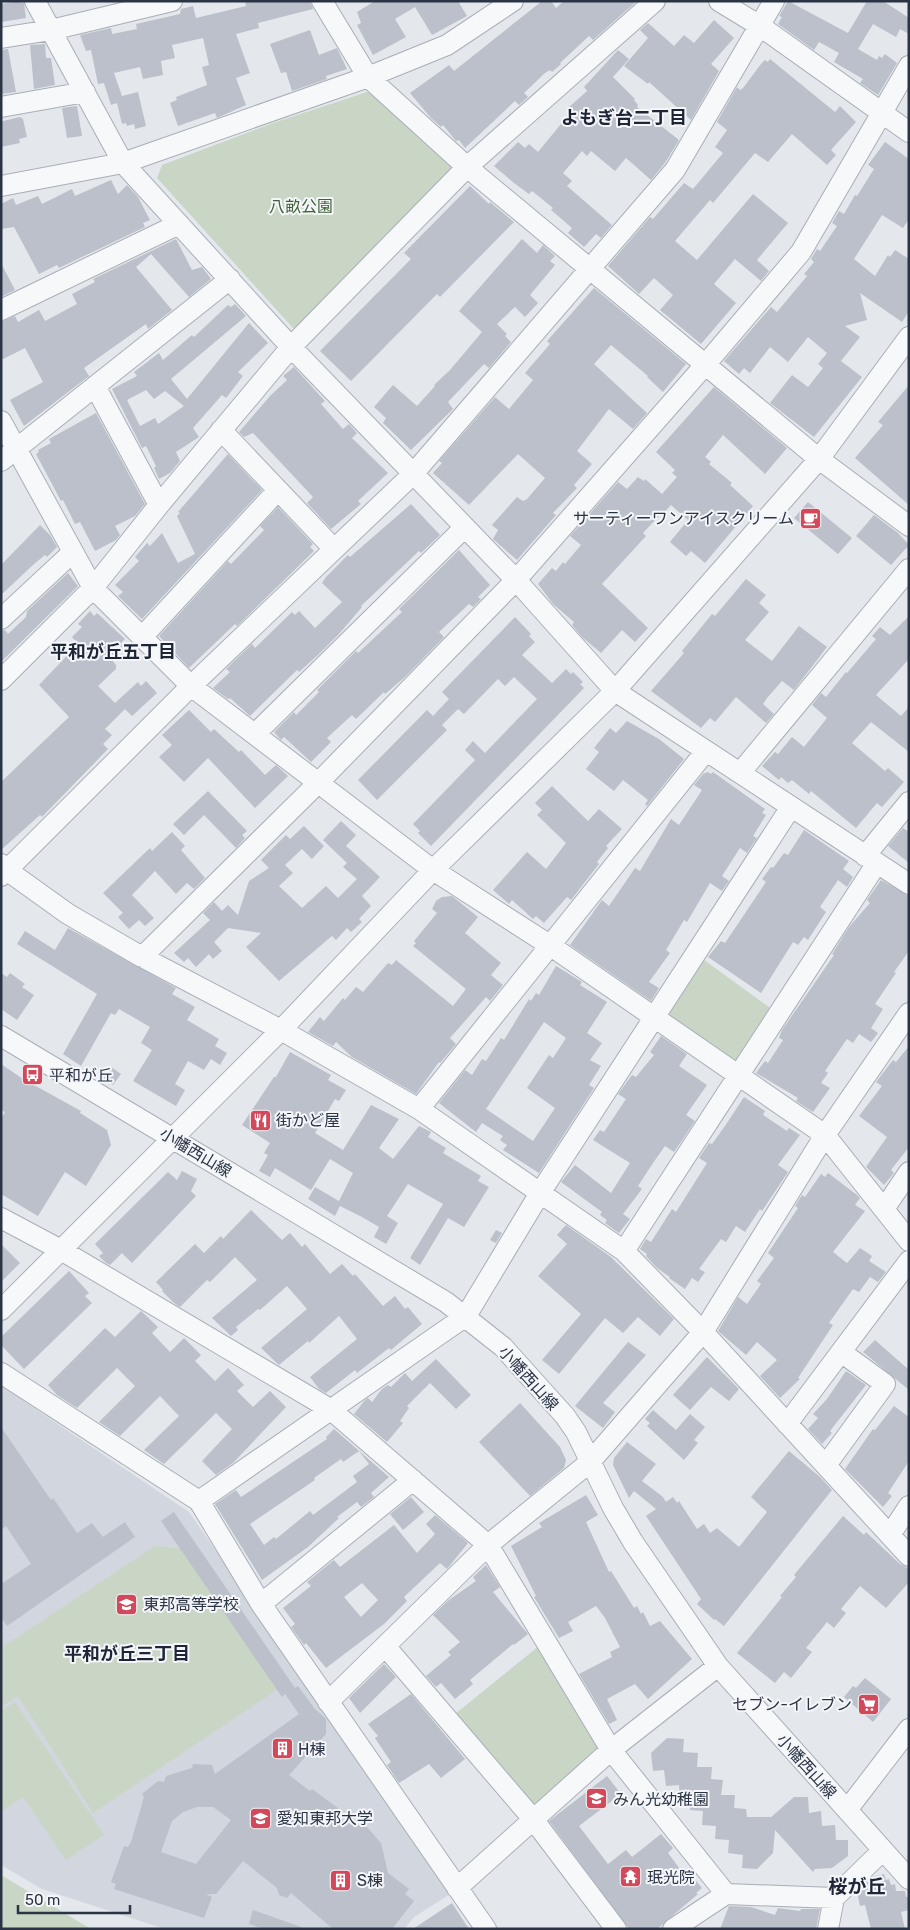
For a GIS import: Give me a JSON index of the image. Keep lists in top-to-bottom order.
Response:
{
  "streets": {
    "street": ["小幡西山線"]
  },
  "districts": [
    "よもぎ台二丁目",
    "平和が丘五丁目",
    "平和が丘三丁目",
    "桜が丘"
  ],
  "parks": ["八畝公園"],
  "places": {
    "cafe": ["サーティーワンアイスクリーム"],
    "bus stop": ["平和が丘"],
    "restaurant": ["街かど屋"],
    "school or university": ["東邦高等学校", "みん光幼稚園", "愛知東邦大学"],
    "supermarket": ["セブン-イレブン"],
    "building": ["H棟", "S棟"],
    "temple": ["珉光院"]
  },
  "scale_bar": "50 m"
}
